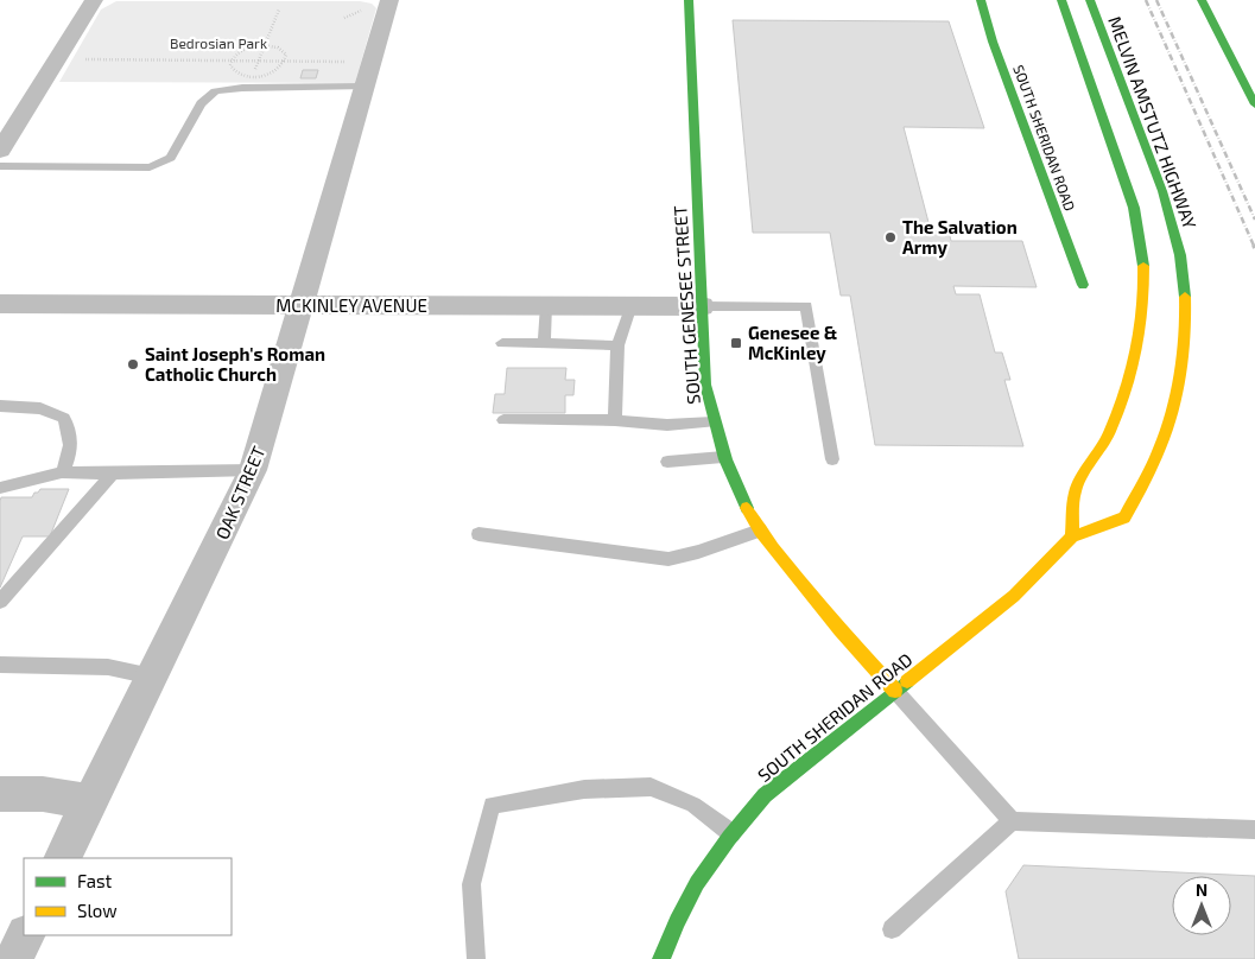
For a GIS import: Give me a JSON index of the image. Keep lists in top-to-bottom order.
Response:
{
  "streets": {
    "main road": ["MELVIN AMSTUTZ HIGHWAY", "SOUTH SHERIDAN ROAD", "SOUTH GENESEE STREET"],
    "street": ["MCKINLEY AVENUE", "OAK STREET"]
  },
  "crossings": [
    ["MELVIN AMSTUTZ HIGHWAY", "SOUTH SHERIDAN ROAD"],
    ["SOUTH SHERIDAN ROAD", "SOUTH GENESEE STREET"],
    ["MCKINLEY AVENUE", "SOUTH GENESEE STREET"],
    ["MCKINLEY AVENUE", "OAK STREET"]
  ],
  "parks": ["Bedrosian Park"],
  "places": {
    "other": ["The Salvation Army", "Saint Joseph's Roman Catholic Church"],
    "transit": ["Genesee & McKinley"]
  },
  "legend": ["Fast", "Slow"],
  "north": "top"
}
